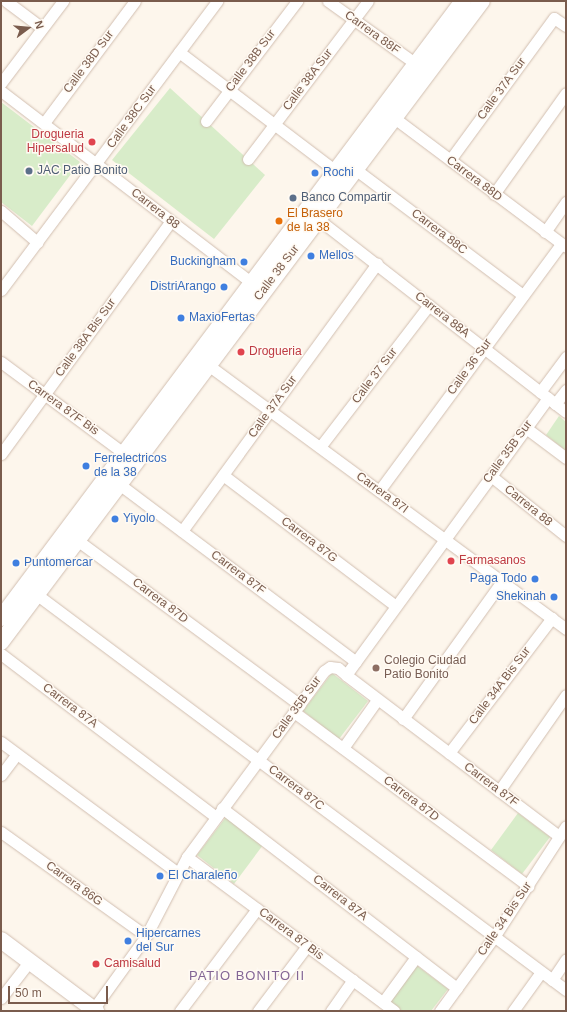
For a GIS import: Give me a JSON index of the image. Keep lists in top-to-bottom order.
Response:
{
  "streets": {
    "street": [
      "Carrera 88F",
      "Calle 38B Sur",
      "Calle 38D Sur",
      "Calle 38A Sur",
      "Calle 37A Sur",
      "Calle 38C Sur",
      "Carrera 88D",
      "Carrera 88",
      "Carrera 88C",
      "Calle 38 Sur",
      "Carrera 88A",
      "Calle 38A Bis Sur",
      "Calle 36 Sur",
      "Calle 37 Sur",
      "Carrera 87F Bis",
      "Calle 35B Sur",
      "Carrera 87I",
      "Carrera 87G",
      "Carrera 87F",
      "Carrera 87D",
      "Calle 34A Bis Sur",
      "Carrera 87A",
      "Carrera 87C",
      "Carrera 86G",
      "Calle 34 Bis Sur",
      "Carrera 87 Bis"
    ]
  },
  "crossings": [
    ["Carrera 88F", "Calle 38A Sur"],
    ["Carrera 88F", "Calle 38 Sur"],
    ["Calle 38D Sur", "Carrera 88"],
    ["Calle 37A Sur", "Carrera 88D"],
    ["Calle 37A Sur", "Carrera 88A"],
    ["Calle 37A Sur", "Carrera 87I"],
    ["Calle 37A Sur", "Carrera 87G"],
    ["Calle 37A Sur", "Carrera 87F"],
    ["Calle 38C Sur", "Carrera 88"],
    ["Carrera 88D", "Calle 38 Sur"],
    ["Carrera 88D", "Calle 36 Sur"],
    ["Carrera 88", "Calle 38 Sur"],
    ["Carrera 88", "Calle 38A Bis Sur"],
    ["Carrera 88", "Calle 35B Sur"],
    ["Carrera 88C", "Calle 38 Sur"],
    ["Carrera 88C", "Calle 36 Sur"],
    ["Calle 38 Sur", "Carrera 88A"],
    ["Calle 38 Sur", "Carrera 87F Bis"],
    ["Calle 38 Sur", "Carrera 87I"],
    ["Calle 38 Sur", "Carrera 87F"],
    ["Calle 38 Sur", "Carrera 87D"],
    ["Calle 38 Sur", "Carrera 87C"],
    ["Carrera 88A", "Calle 36 Sur"],
    ["Carrera 88A", "Calle 37 Sur"],
    ["Carrera 88A", "Calle 35B Sur"],
    ["Calle 38A Bis Sur", "Carrera 87F Bis"],
    ["Calle 36 Sur", "Carrera 87I"],
    ["Calle 37 Sur", "Carrera 87I"],
    ["Calle 35B Sur", "Carrera 87I"],
    ["Calle 35B Sur", "Carrera 87G"],
    ["Calle 35B Sur", "Carrera 87F"],
    ["Calle 35B Sur", "Carrera 87D"],
    ["Calle 35B Sur", "Carrera 87A"],
    ["Calle 35B Sur", "Carrera 87C"],
    ["Calle 35B Sur", "Carrera 86G"],
    ["Calle 35B Sur", "Carrera 87 Bis"],
    ["Carrera 87I", "Calle 34A Bis Sur"],
    ["Carrera 87F", "Calle 34A Bis Sur"],
    ["Carrera 87F", "Calle 34 Bis Sur"],
    ["Carrera 87D", "Calle 34 Bis Sur"],
    ["Carrera 87A", "Calle 34 Bis Sur"],
    ["Carrera 87C", "Calle 34 Bis Sur"]
  ],
  "districts": ["PATIO BONITO II"],
  "places": [
    "Drogueria Hipersalud",
    "JAC Patio Bonito",
    "Rochi",
    "Banco Compartir",
    "El Brasero de la 38",
    "Mellos",
    "Buckingham",
    "DistriArango",
    "MaxioFertas",
    "Drogueria",
    "Ferrelectricos de la 38",
    "Yiyolo",
    "Farmasanos",
    "Puntomercar",
    "Paga Todo",
    "Shekinah",
    "Colegio Ciudad Patio Bonito",
    "El Charaleño",
    "Hipercarnes del Sur",
    "Camisalud"
  ],
  "scale_bar": "50 m",
  "north": "right"
}
